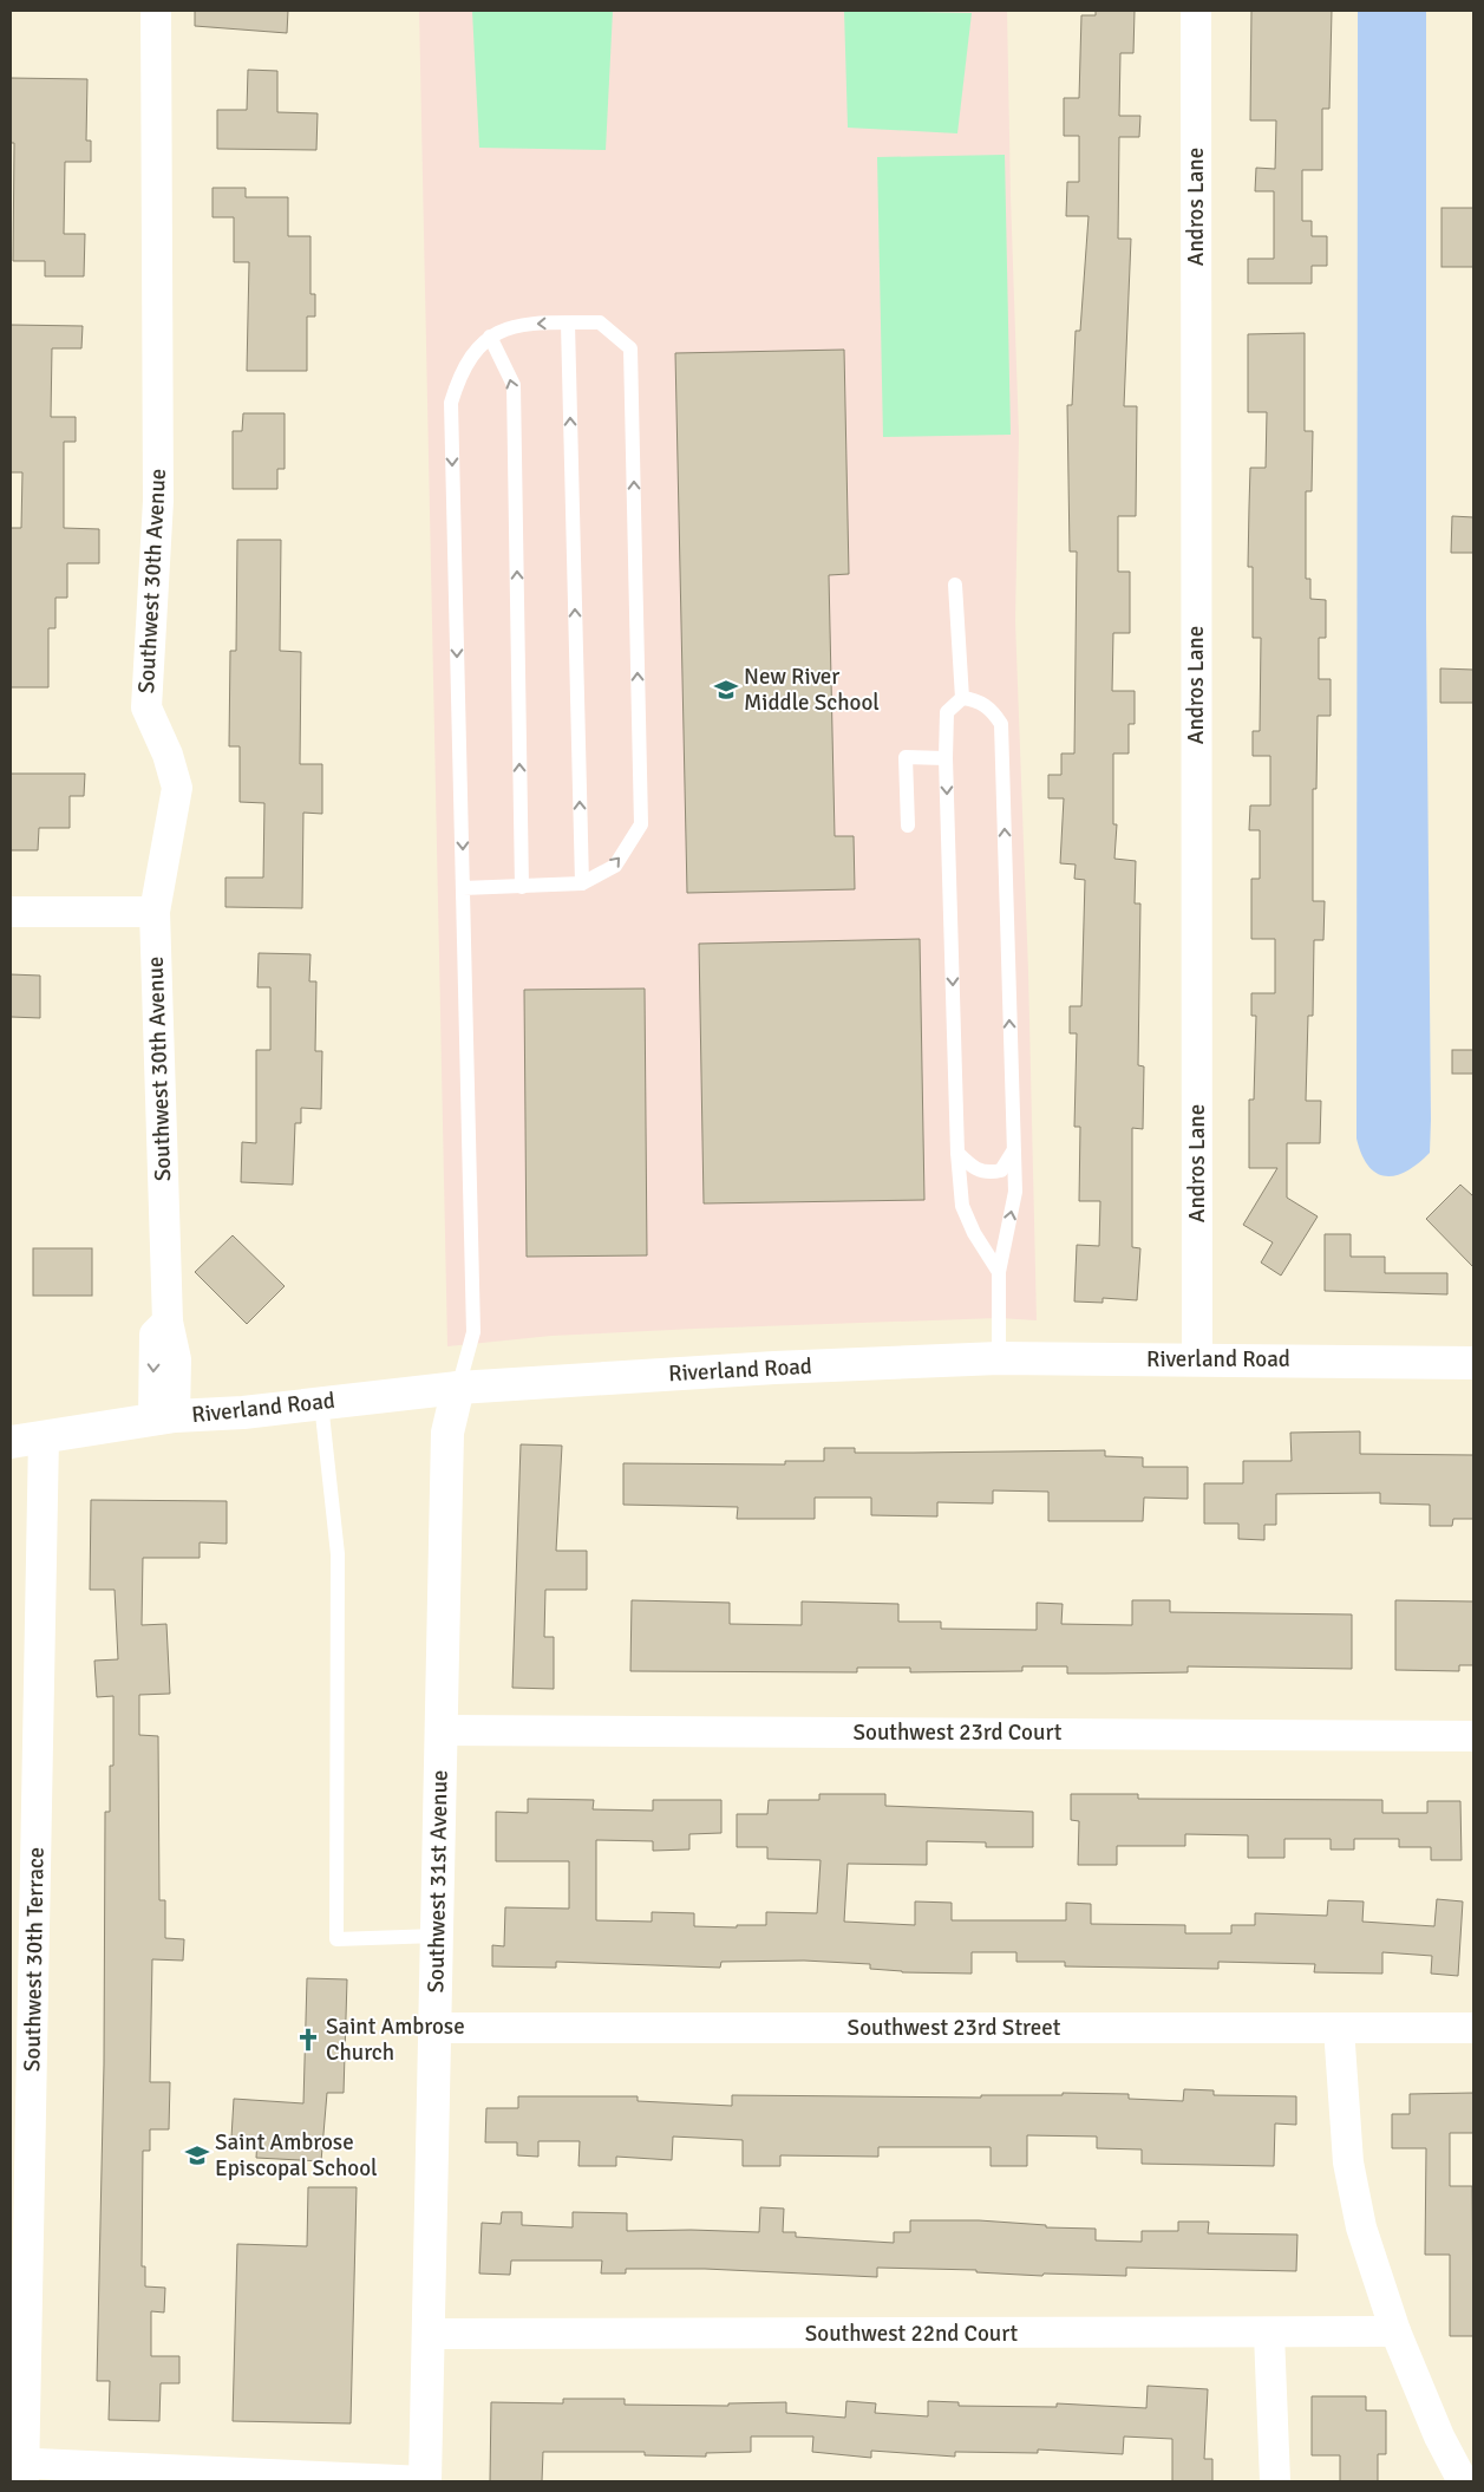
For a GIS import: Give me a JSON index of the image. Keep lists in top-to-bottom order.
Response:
{
  "streets": {
    "street": [
      "Andros Lane",
      "Southwest 30th Avenue",
      "Riverland Road",
      "Southwest 23rd Court",
      "Southwest 31st Avenue",
      "Southwest 30th Terrace",
      "Southwest 23rd Street",
      "Southwest 22nd Court"
    ]
  },
  "crossings": [
    ["Andros Lane", "Riverland Road"],
    ["Southwest 30th Avenue", "Riverland Road"],
    ["Riverland Road", "Southwest 31st Avenue"],
    ["Riverland Road", "Southwest 30th Terrace"],
    ["Southwest 23rd Court", "Southwest 31st Avenue"],
    ["Southwest 31st Avenue", "Southwest 23rd Street"],
    ["Southwest 31st Avenue", "Southwest 22nd Court"]
  ],
  "places": {
    "school or university": ["New River Middle School", "Saint Ambrose Episcopal School"],
    "church": ["Saint Ambrose Church"]
  }
}
